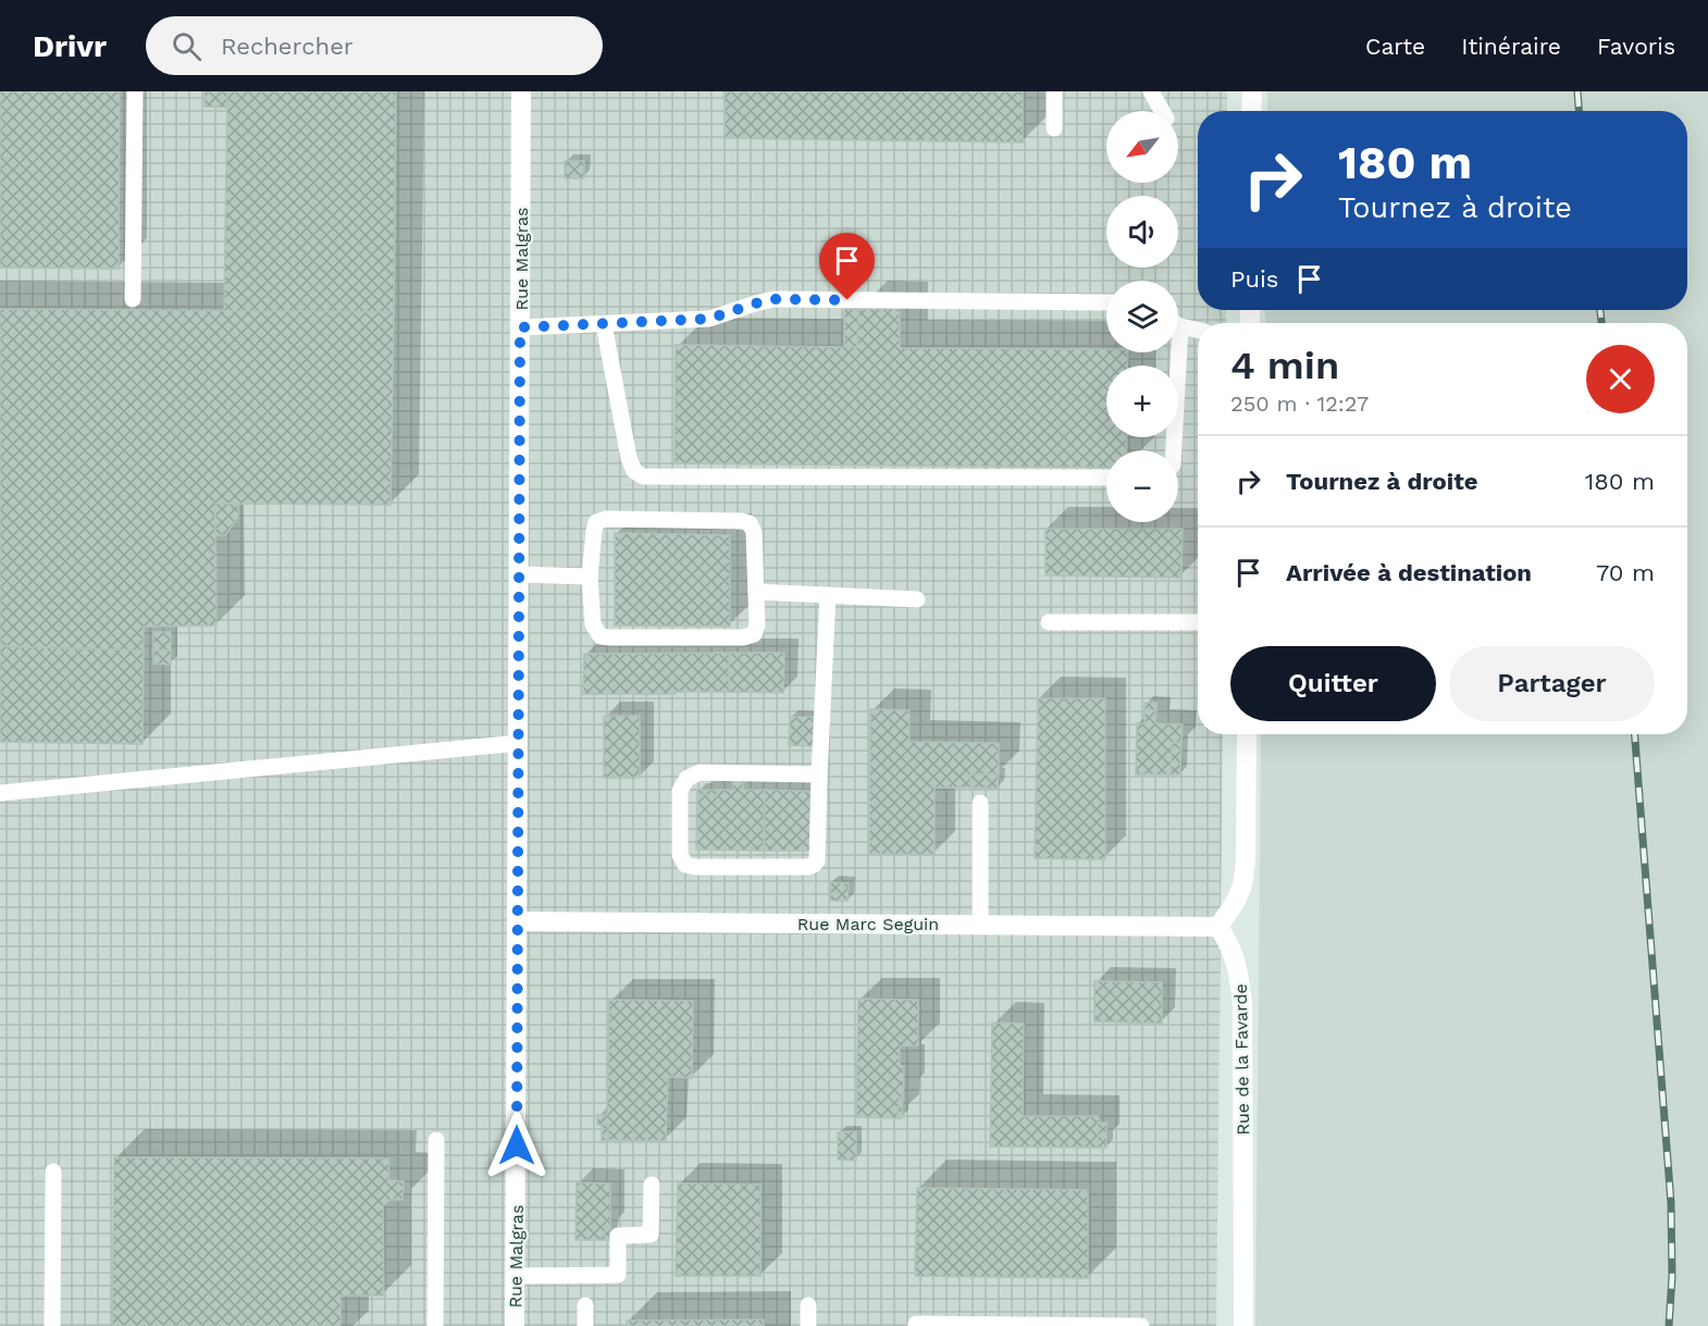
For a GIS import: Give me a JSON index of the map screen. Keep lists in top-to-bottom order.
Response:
{
  "streets": {
    "street": ["Rue Malgras", "Rue Marc Seguin", "Rue de la Favarde"]
  },
  "crossings": [
    ["Rue Malgras", "Rue Marc Seguin"],
    ["Rue Marc Seguin", "Rue de la Favarde"]
  ],
  "north": "bottom left",
  "page": {
    "header": "Drivr",
    "search": "Rechercher",
    "nav": ["Carte", "Itinéraire", "Favoris"],
    "map_buttons": ["+", "−"],
    "turn": ["180 m", "Tournez à droite"],
    "then": "Puis",
    "heading": ["4 min", "250 m · 12:27"],
    "list": [
      {
        "name": "Tournez à droite",
        "value": "180 m"
      },
      {
        "name": "Arrivée à destination",
        "value": "70 m"
      }
    ],
    "buttons": ["Quitter", "Partager"]
  }
}
